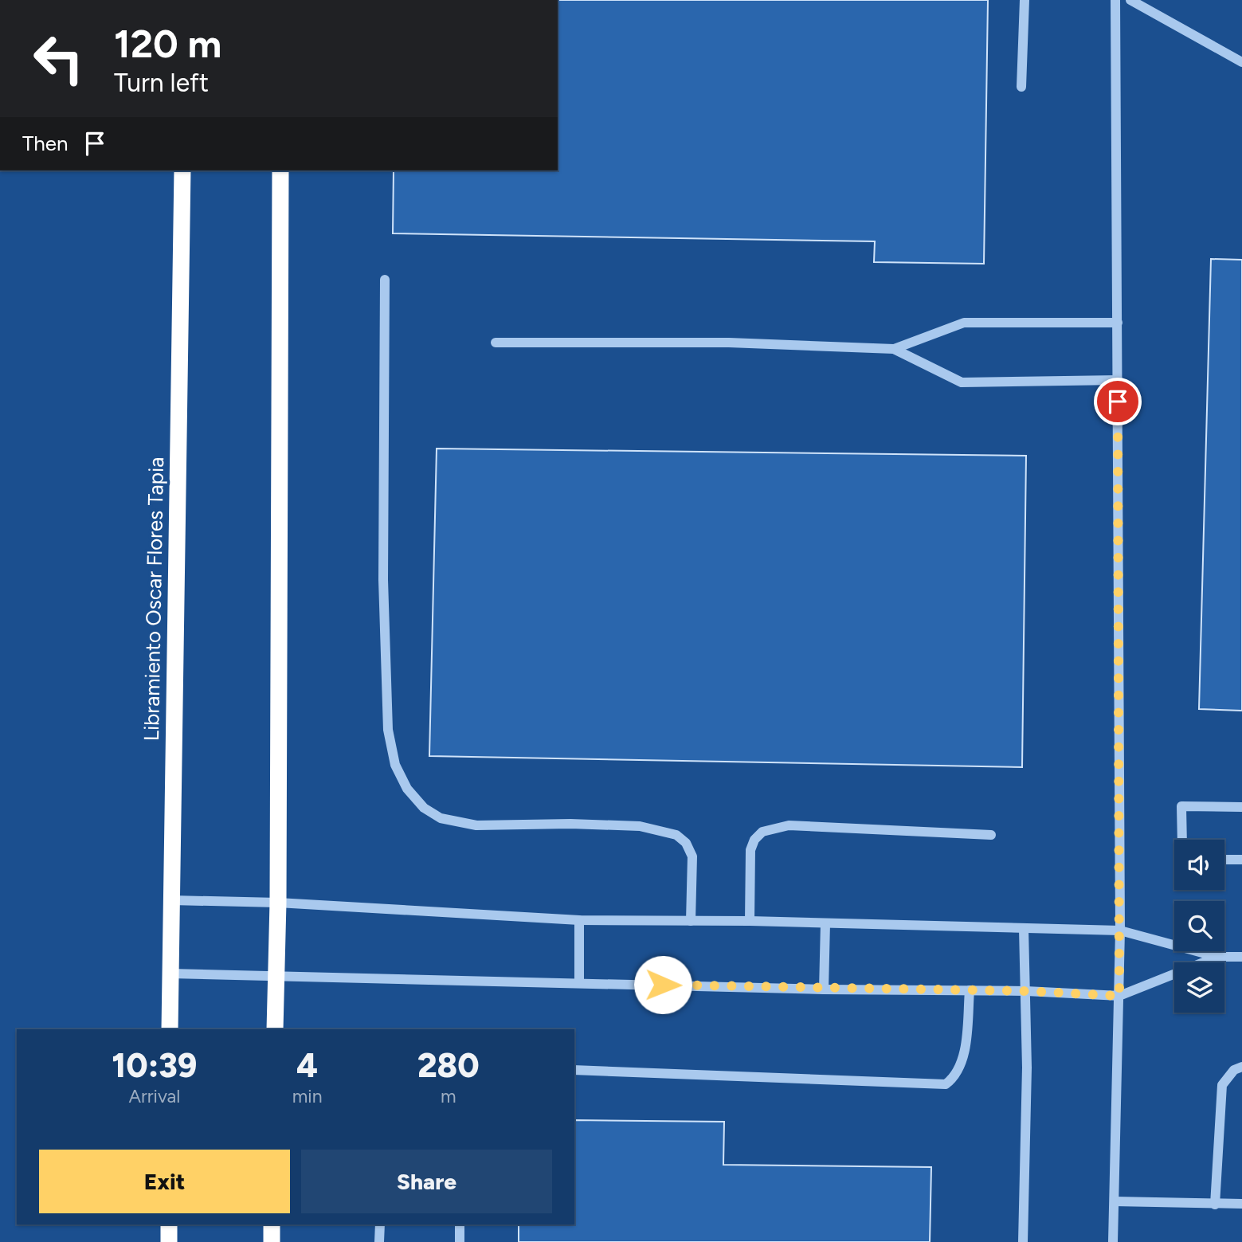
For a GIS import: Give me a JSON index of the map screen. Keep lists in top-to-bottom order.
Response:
{
  "streets": {
    "highway": ["Libramiento Oscar Flores Tapia"]
  },
  "page": {
    "turn": ["120 m", "Turn left"],
    "then": "Then",
    "eta": [
      "10:39",
      "Arrival",
      "4",
      "min",
      "280",
      "m"
    ],
    "buttons": ["Exit", "Share"]
  }
}
